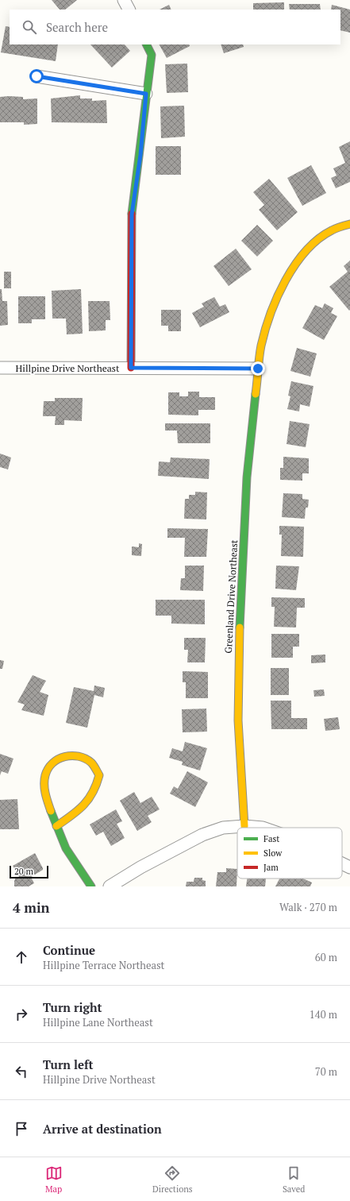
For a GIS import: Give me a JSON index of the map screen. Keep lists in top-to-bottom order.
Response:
{
  "streets": {
    "street": ["Hillpine Drive Northeast", "Greenland Drive Northeast"]
  },
  "crossings": [
    ["Hillpine Drive Northeast", "Greenland Drive Northeast"]
  ],
  "legend": ["Fast", "Slow", "Jam"],
  "scale_bar": "20 m",
  "page": {
    "search": "Search here",
    "scale": "20 m",
    "heading": ["4 min", "Walk · 270 m"],
    "list": [
      ["Continue", "Hillpine Terrace Northeast", "60 m"],
      ["Turn right", "Hillpine Lane Northeast", "140 m"],
      ["Turn left", "Hillpine Drive Northeast", "70 m"],
      "Arrive at destination"
    ],
    "nav": ["Map", "Directions", "Saved"]
  }
}
